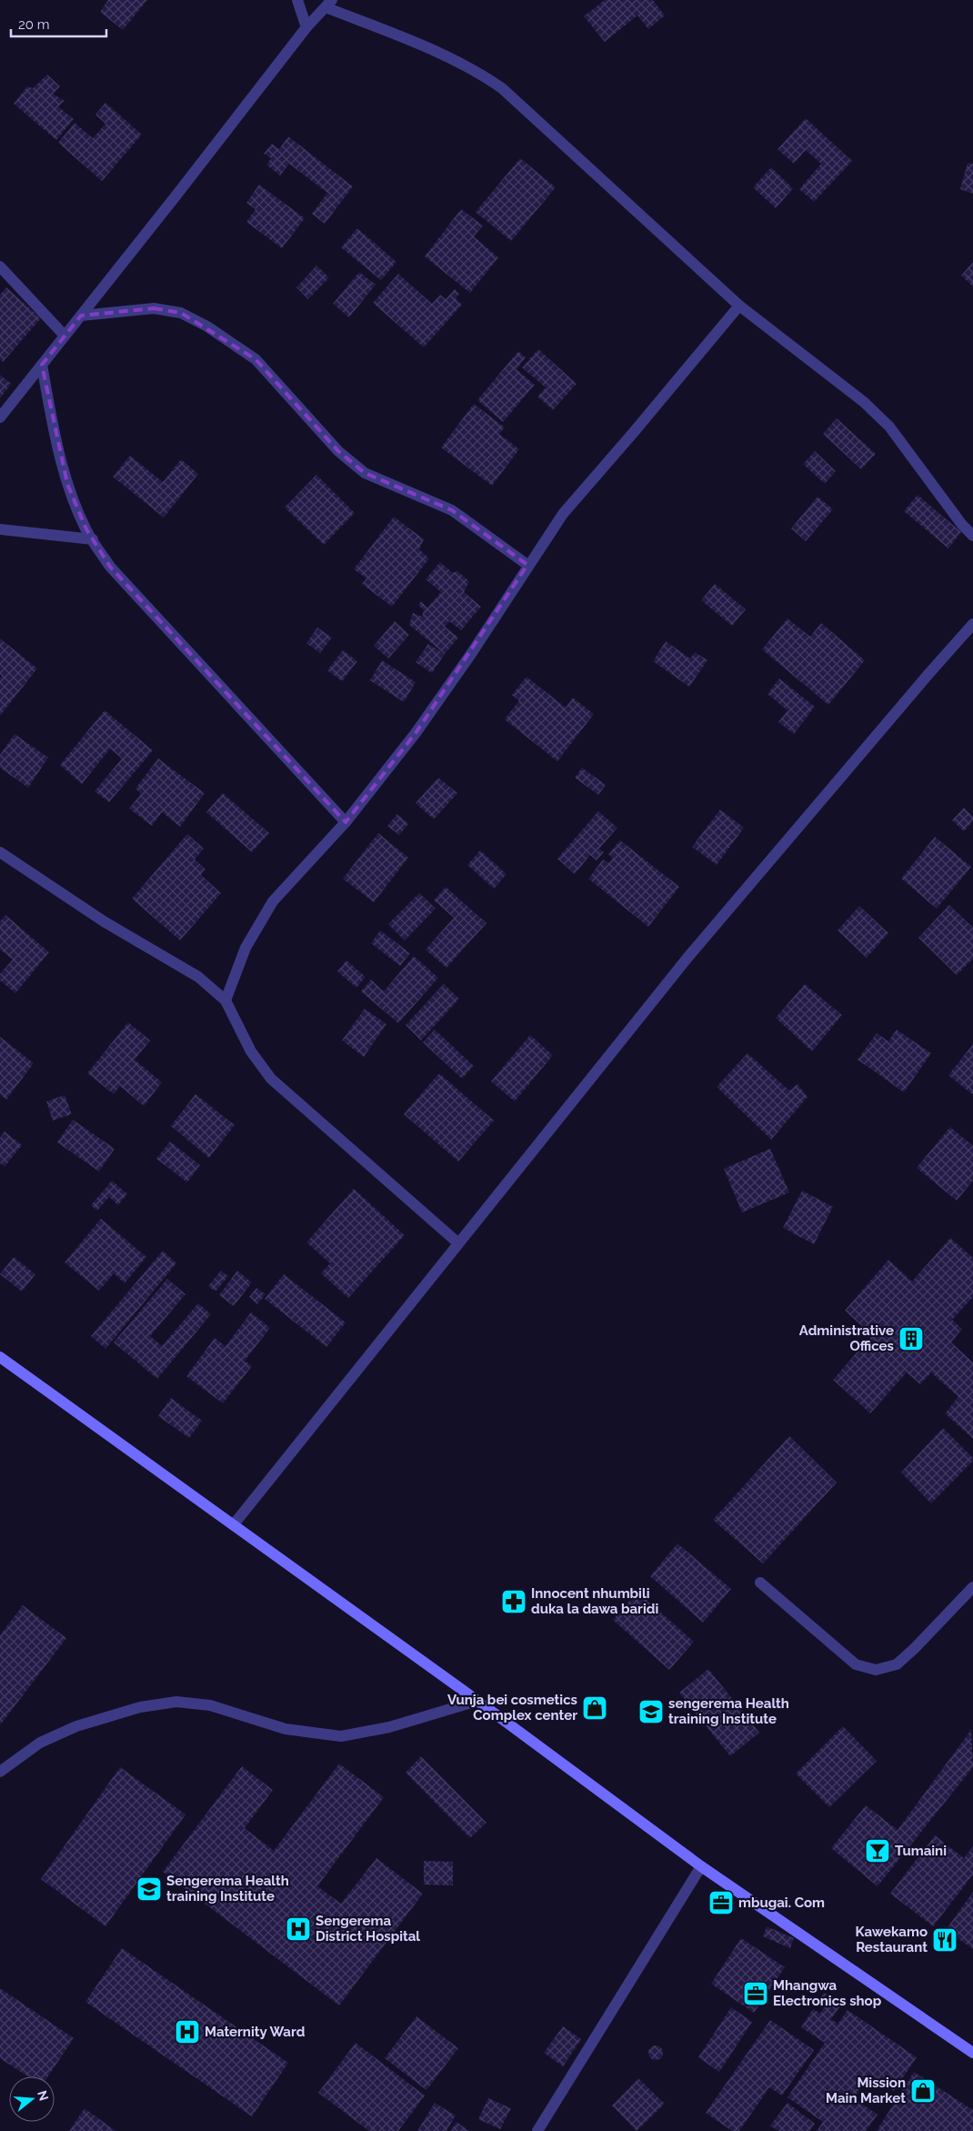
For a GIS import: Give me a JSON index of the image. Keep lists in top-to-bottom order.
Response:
{
  "places": {
    "building": ["Administrative Offices"],
    "pharmacy": ["Innocent nhumbili duka la dawa baridi"],
    "shop": ["Vunja bei cosmetics Complex center", "Mission Main Market"],
    "school or university": ["sengerema Health training Institute", "Sengerema Health training Institute"],
    "bar": ["Tumaini"],
    "office": ["mbugai. Com", "Mhangwa Electronics shop"],
    "hospital": ["Sengerema District Hospital", "Maternity Ward"],
    "restaurant": ["Kawekamo Restaurant"]
  },
  "scale_bar": "20 m",
  "north": "right"
}
